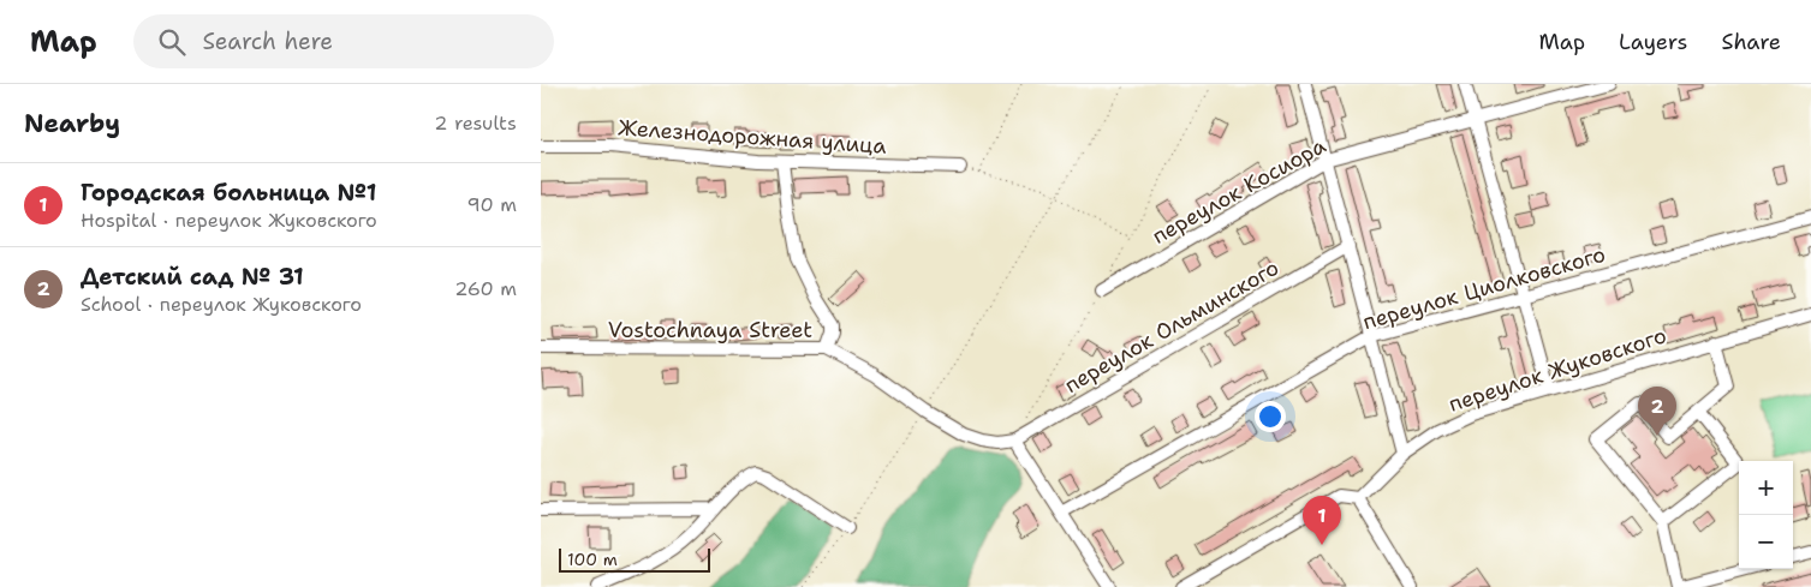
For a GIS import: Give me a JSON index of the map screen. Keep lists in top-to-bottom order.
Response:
{
  "streets": {
    "street": [
      "Железнодорожная улица",
      "переулок Косиора",
      "переулок Циолковского",
      "переулок Ольминского",
      "Vostochnaya Street",
      "переулок Жуковского"
    ]
  },
  "crossings": [
    ["переулок Ольминского", "Vostochnaya Street"]
  ],
  "scale_bar": "100 m",
  "page": {
    "header": "Map",
    "search": "Search here",
    "nav": ["Map", "Layers", "Share"],
    "heading": ["Nearby", "2 results"],
    "list": [
      {
        "mark": "1",
        "name": "Городская больница №1",
        "note": "Hospital · переулок Жуковского",
        "value": "90 m"
      },
      {
        "mark": "2",
        "name": "Детский сад № 31",
        "note": "School · переулок Жуковского",
        "value": "260 m"
      }
    ],
    "pins": ["2", "1"],
    "map_buttons": ["+", "−"],
    "scale": "100 m"
  }
}
